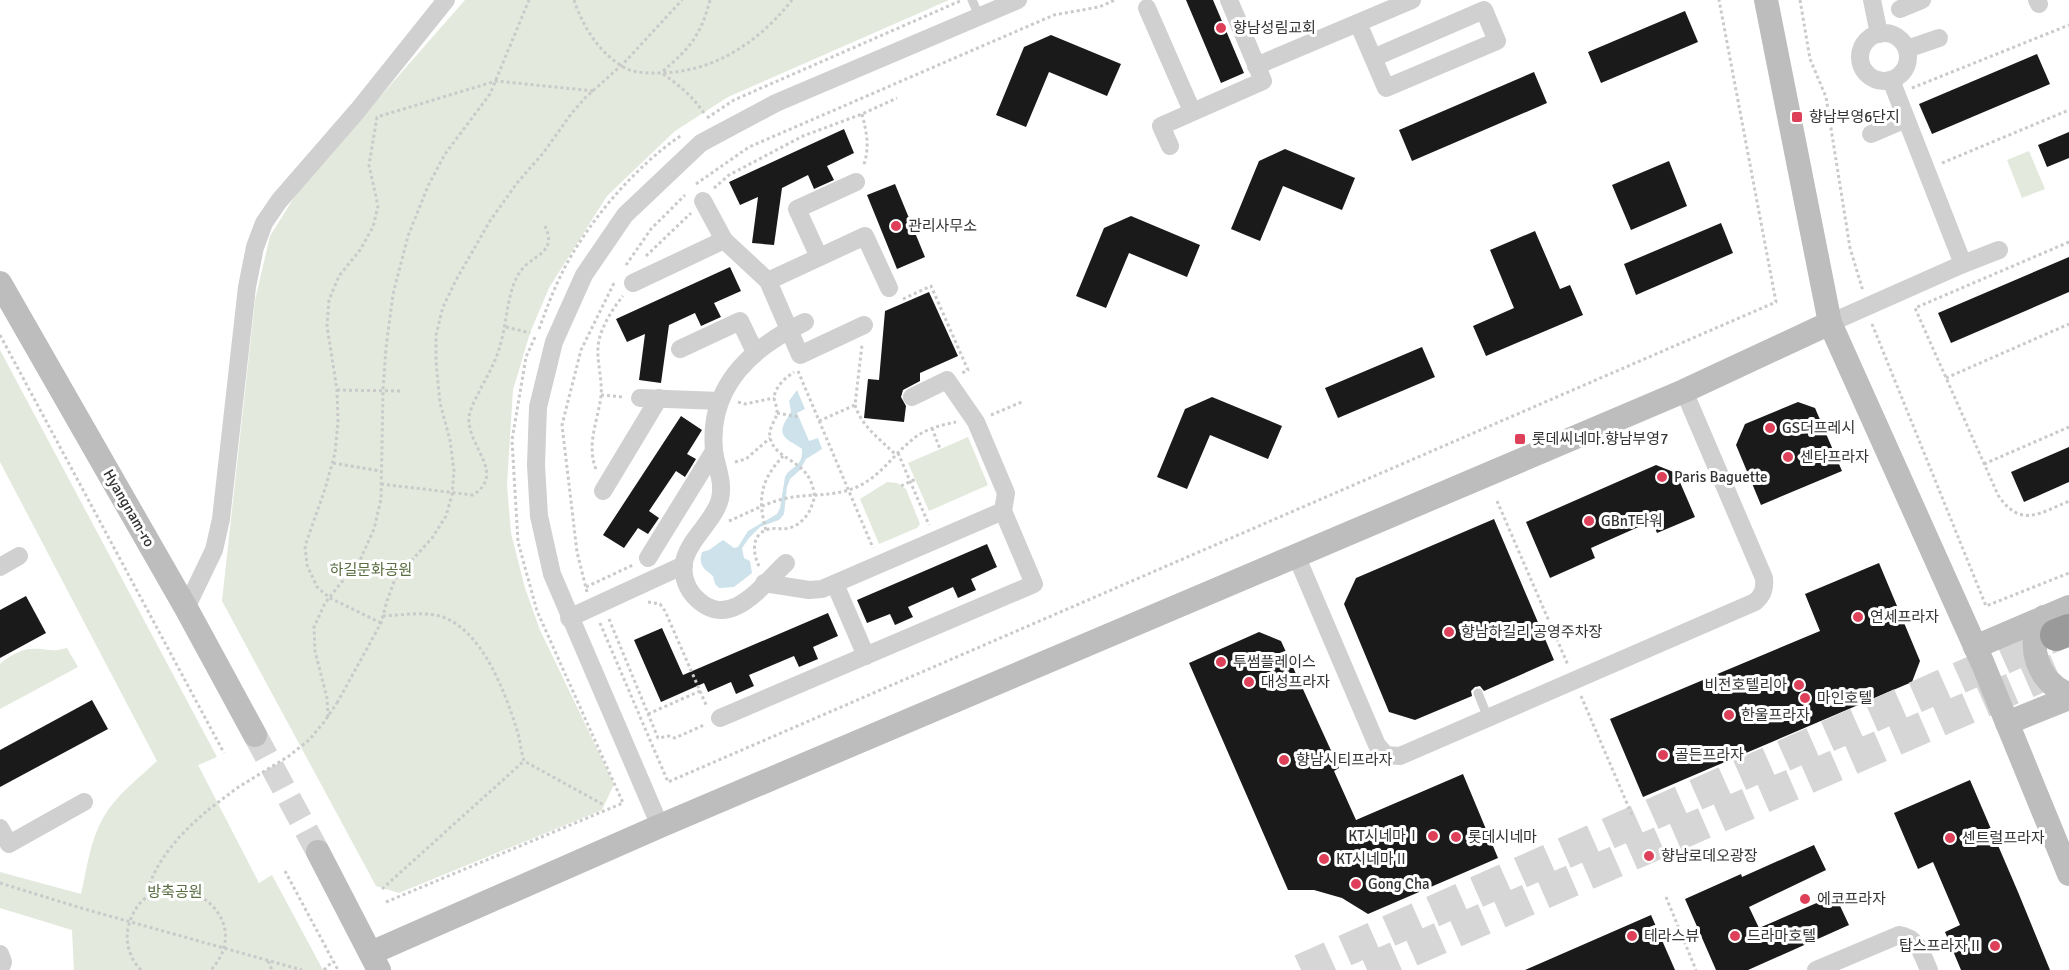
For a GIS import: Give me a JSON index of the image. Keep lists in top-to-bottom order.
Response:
{
  "streets": {
    "street": ["Hyangnam-ro"]
  },
  "parks": ["하길문화공원", "방축공원"],
  "places": {
    "other": [
      "향남성림교회",
      "관리사무소",
      "GS더프레시",
      "센타프라자",
      "Paris Baguette",
      "GBnT타워",
      "연세프라자",
      "향남하길리 공영주차장",
      "투썸플레이스",
      "대성프라자",
      "비전호텔리아",
      "마인호텔",
      "한울프라자",
      "골든프라자",
      "향남시티프라자",
      "KT시네마Ⅰ",
      "롯데시네마",
      "센트럴프라자",
      "향남로데오광장",
      "KT시네마Ⅱ",
      "Gong Cha",
      "에코프라자",
      "테라스뷰",
      "드라마호텔",
      "탑스프라자Ⅱ"
    ],
    "transit": ["향남부영6단지", "롯데씨네마.향남부영7"]
  }
}
